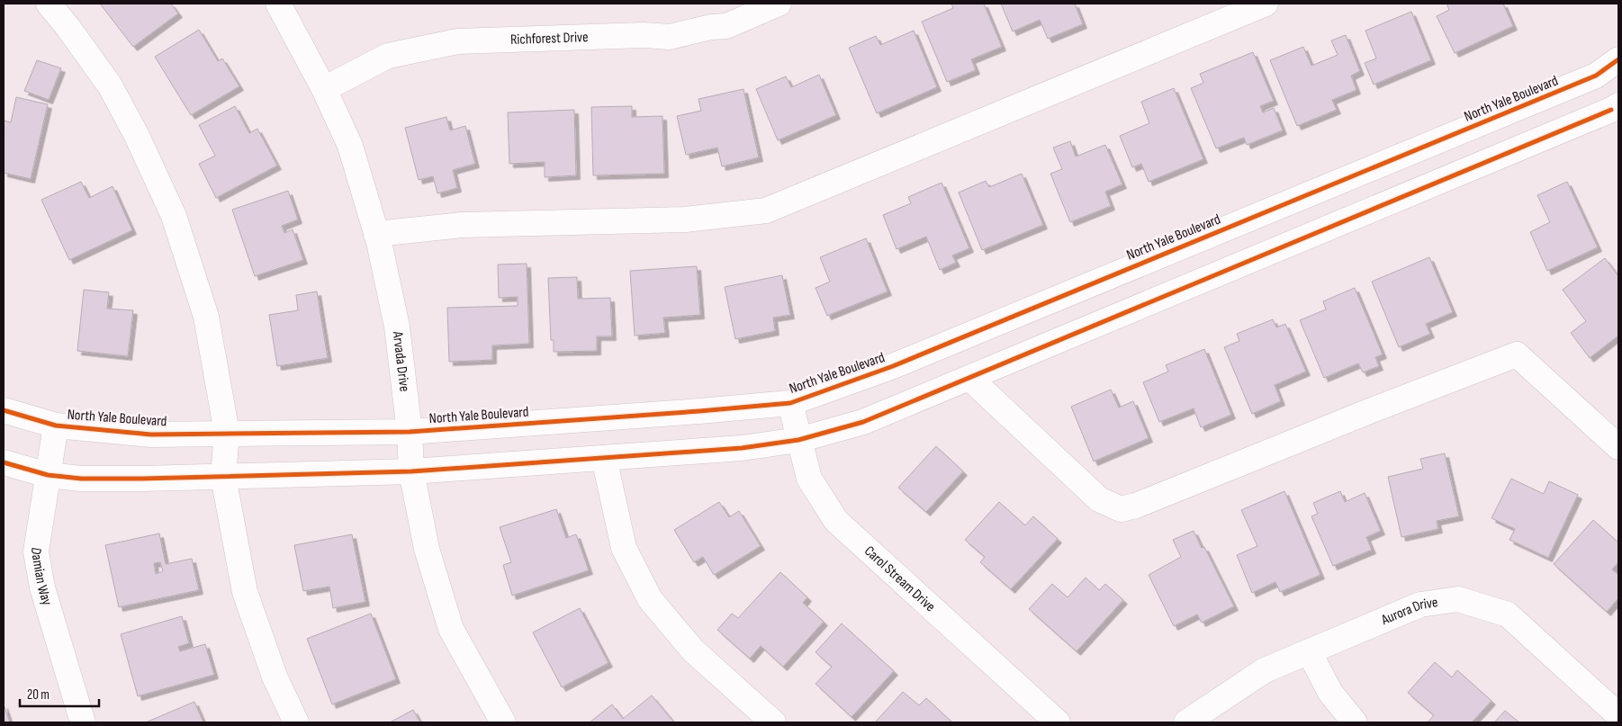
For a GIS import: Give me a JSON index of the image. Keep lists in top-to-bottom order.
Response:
{
  "streets": {
    "street": [
      "Richforest Drive",
      "North Yale Boulevard",
      "Arvada Drive",
      "Damian Way",
      "Carol Stream Drive",
      "Aurora Drive"
    ]
  },
  "crossings": [
    ["Richforest Drive", "Arvada Drive"],
    ["North Yale Boulevard", "Arvada Drive"],
    ["North Yale Boulevard", "Damian Way"],
    ["North Yale Boulevard", "Carol Stream Drive"]
  ],
  "scale_bar": "20 m"
}
